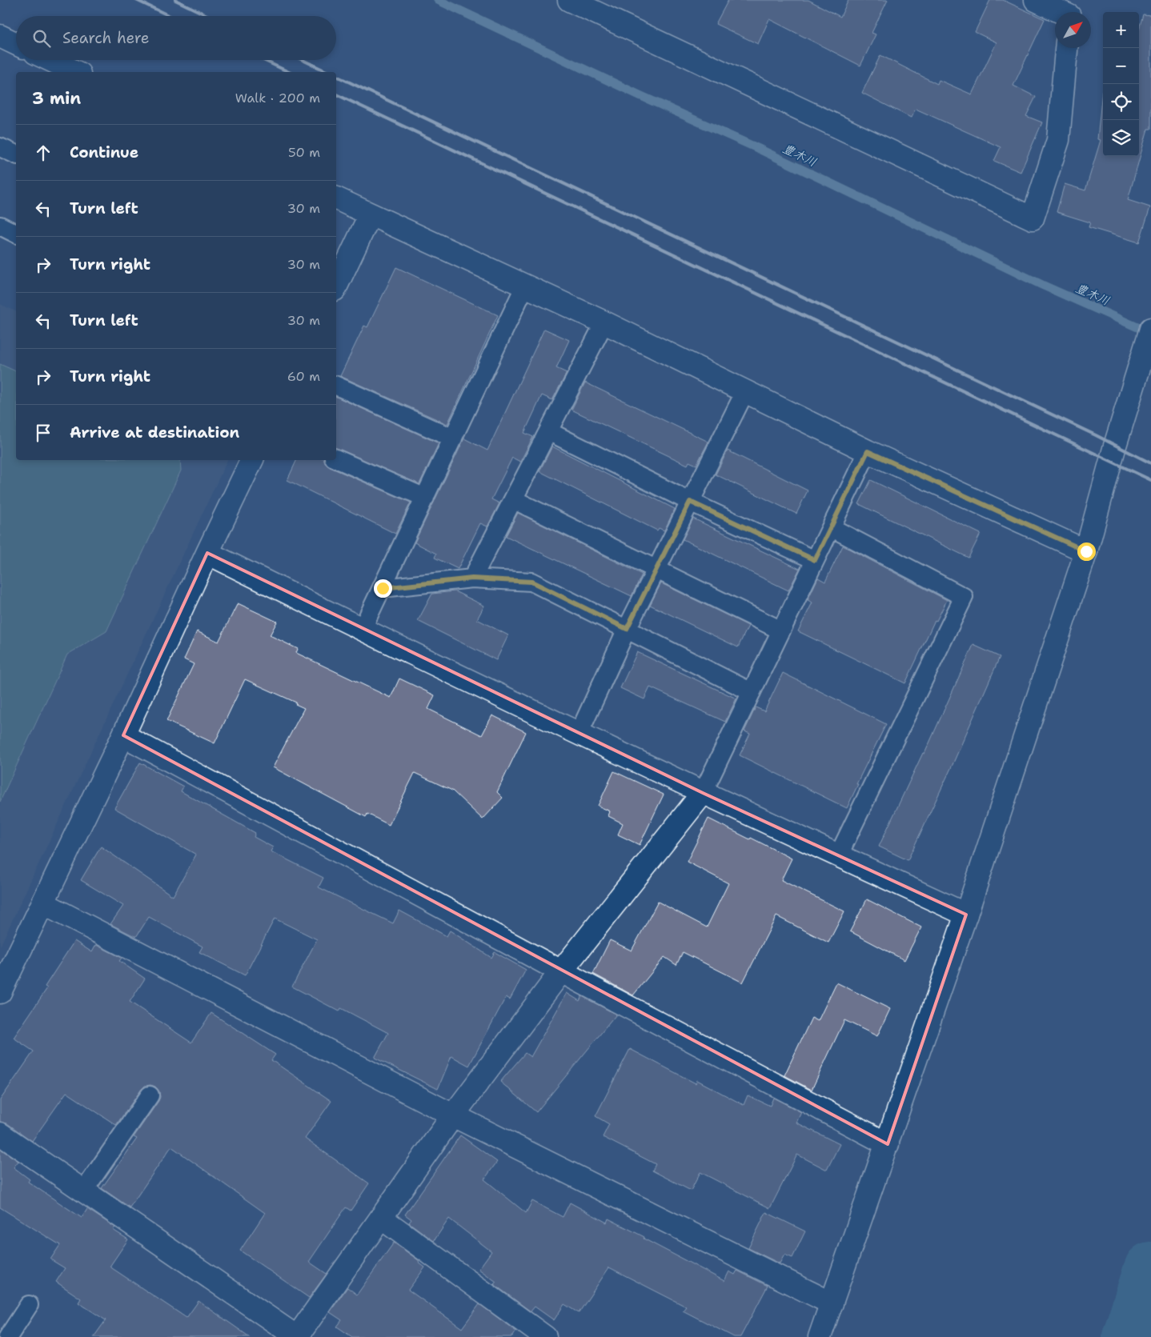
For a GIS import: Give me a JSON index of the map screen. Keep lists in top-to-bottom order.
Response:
{
  "water": ["豊木川"],
  "north": "top right",
  "page": {
    "map_buttons": ["+", "−"],
    "search": "Search here",
    "heading": ["3 min", "Walk · 200 m"],
    "list": [
      ["Continue", "50 m"],
      ["Turn left", "30 m"],
      ["Turn right", "30 m"],
      ["Turn left", "30 m"],
      ["Turn right", "60 m"],
      "Arrive at destination"
    ]
  }
}
